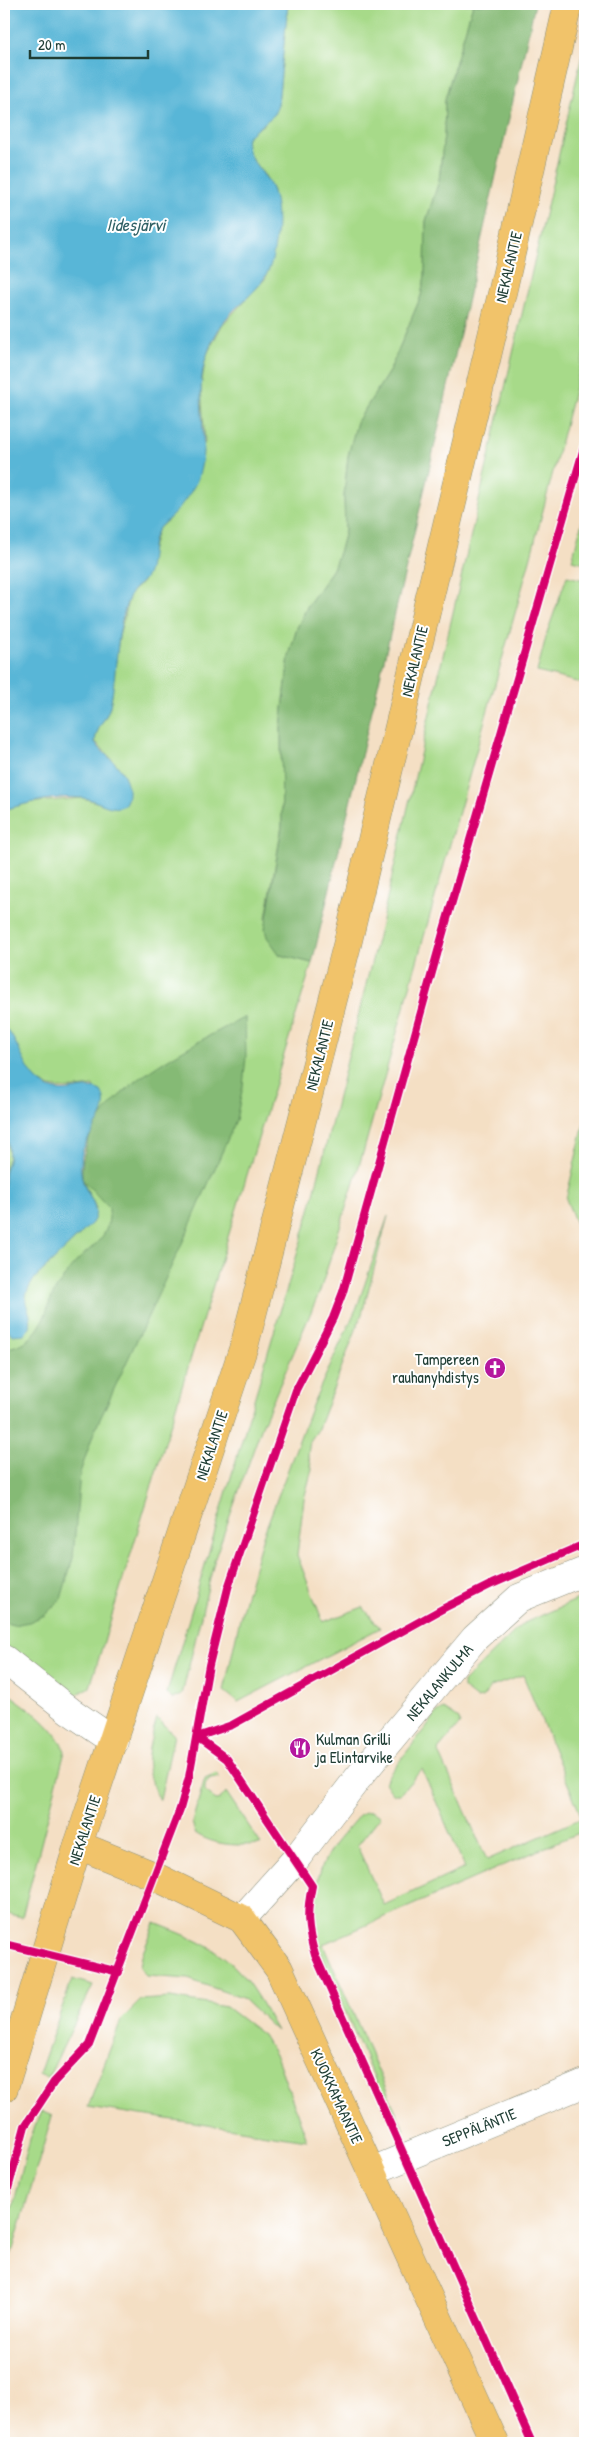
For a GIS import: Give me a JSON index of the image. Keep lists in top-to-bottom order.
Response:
{
  "streets": {
    "main road": ["NEKALANTIE", "KUOKKAMAANTIE"],
    "street": ["NEKALANKULMA", "SEPPÄLÄNTIE"]
  },
  "crossings": [
    ["NEKALANTIE", "KUOKKAMAANTIE"],
    ["NEKALANKULMA", "KUOKKAMAANTIE"],
    ["KUOKKAMAANTIE", "SEPPÄLÄNTIE"]
  ],
  "water": ["Iidesjärvi"],
  "places": {
    "church": ["Tampereen rauhanyhdistys"],
    "restaurant": ["Kulman Grilli ja Elintarvike"]
  },
  "scale_bar": "20 m"
}
